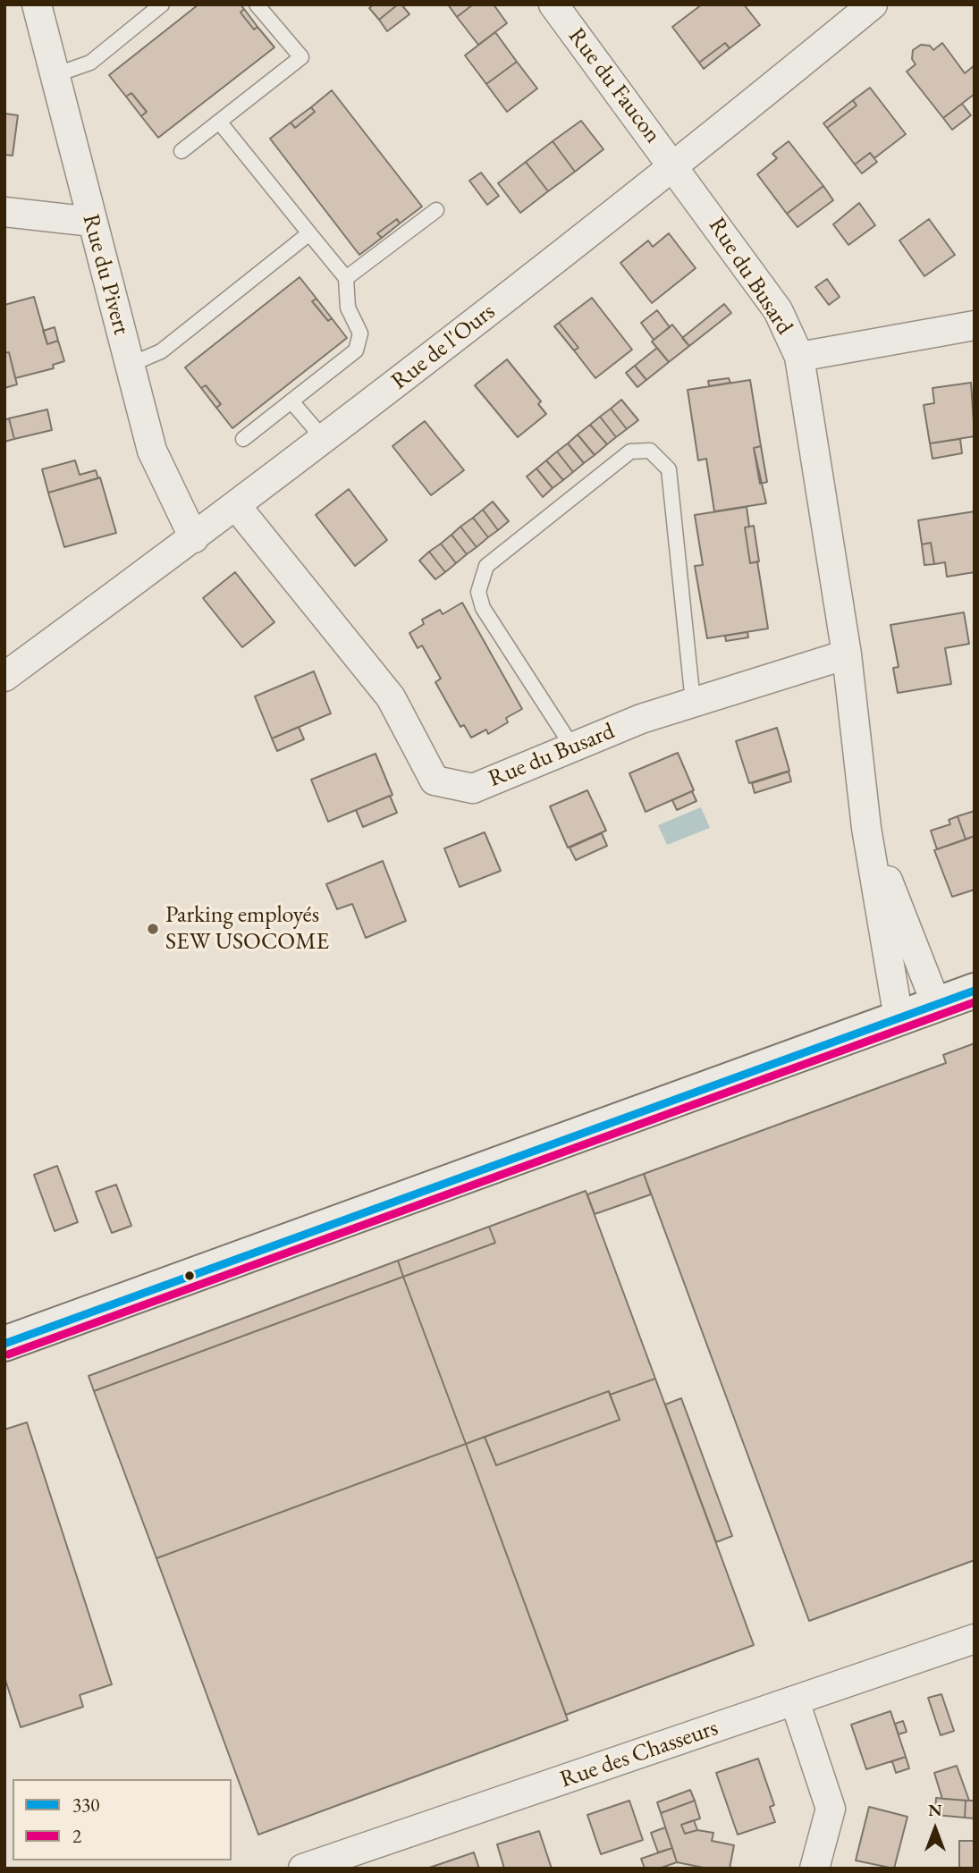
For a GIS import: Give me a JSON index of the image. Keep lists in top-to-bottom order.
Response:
{
  "streets": {
    "street": [
      "Rue du Faucon",
      "Rue du Pivert",
      "Rue du Busard",
      "Rue de l'Ours",
      "Rue des Chasseurs"
    ]
  },
  "crossings": [
    ["Rue du Faucon", "Rue du Busard"],
    ["Rue du Faucon", "Rue de l'Ours"],
    ["Rue du Pivert", "Rue de l'Ours"],
    ["Rue du Busard", "Rue de l'Ours"]
  ],
  "places": ["Parking employés SEW USOCOME"],
  "lines": ["transit line 330", "transit line 2"],
  "legend": ["330", "2"],
  "north": "top"
}
